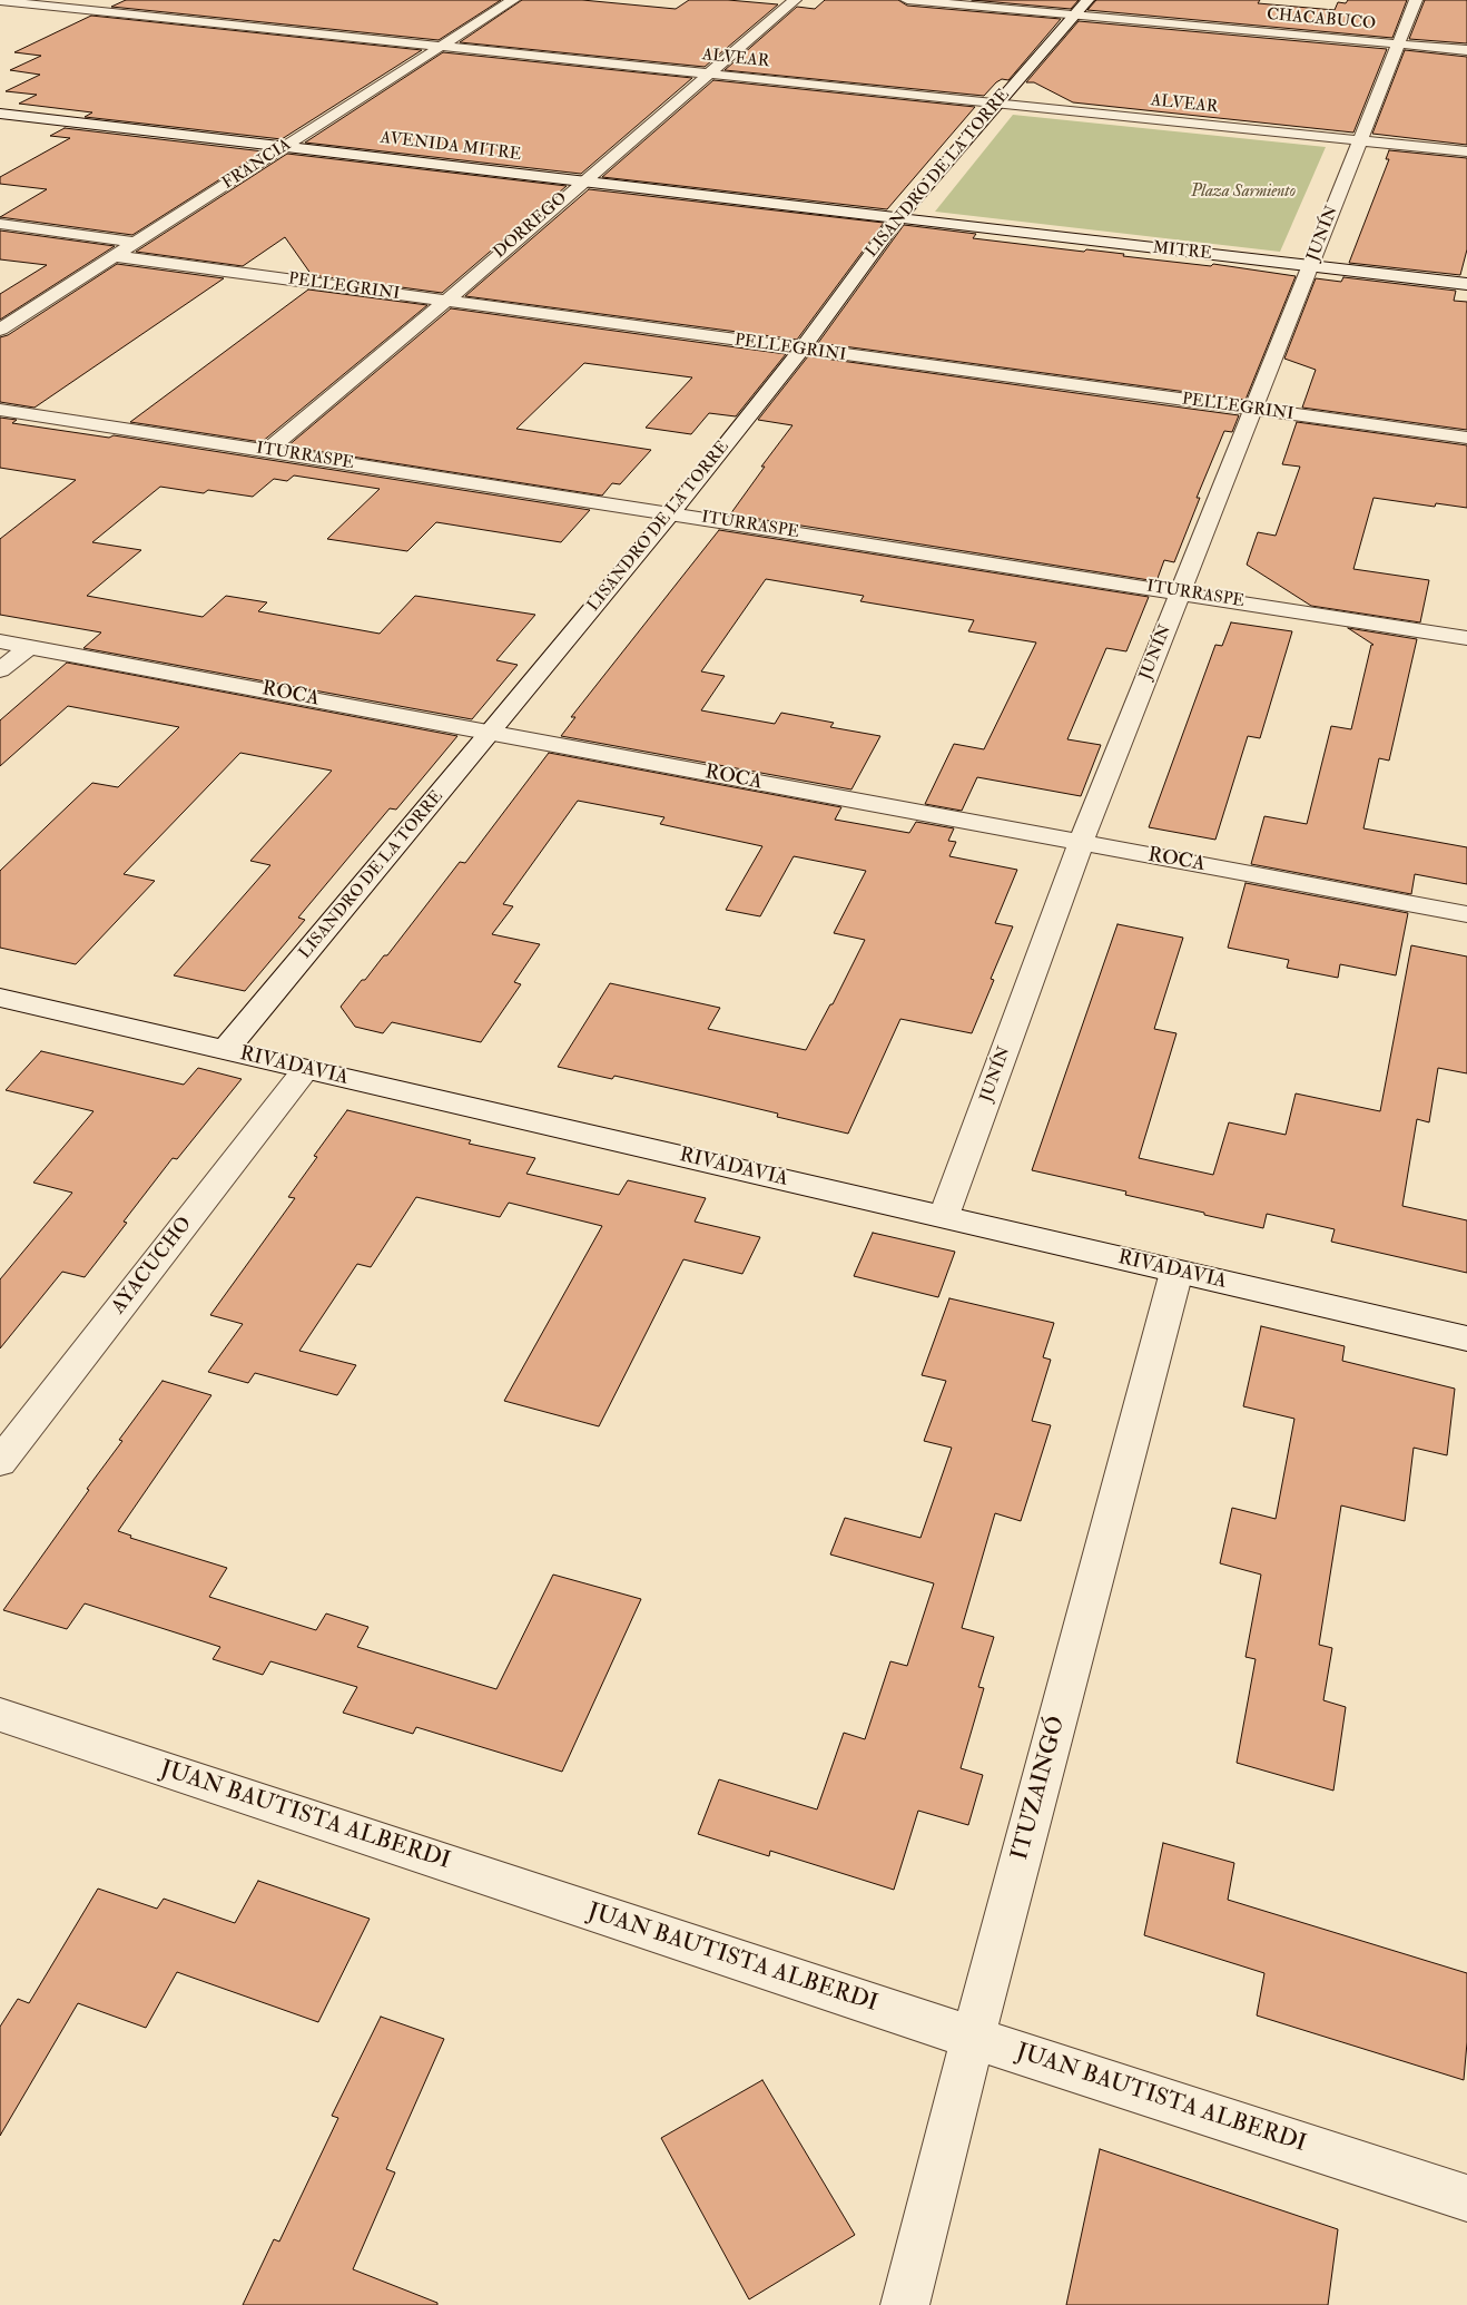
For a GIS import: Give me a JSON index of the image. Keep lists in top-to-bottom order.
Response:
{
  "streets": {
    "street": [
      "CHACABUCO",
      "ALVEAR",
      "AVENIDA MITRE",
      "FRANCIA",
      "LISANDRO DE LA TORRE",
      "DORREGO",
      "JUNÍN",
      "MITRE",
      "PELLEGRINI",
      "ITURRASPE",
      "ROCA",
      "RIVADAVIA",
      "AYACUCHO",
      "ITUZAINGÓ",
      "JUAN BAUTISTA ALBERDI"
    ]
  },
  "crossings": [
    ["CHACABUCO", "LISANDRO DE LA TORRE"],
    ["CHACABUCO", "JUNÍN"],
    ["ALVEAR", "FRANCIA"],
    ["ALVEAR", "LISANDRO DE LA TORRE"],
    ["ALVEAR", "DORREGO"],
    ["ALVEAR", "JUNÍN"],
    ["AVENIDA MITRE", "FRANCIA"],
    ["AVENIDA MITRE", "LISANDRO DE LA TORRE"],
    ["AVENIDA MITRE", "DORREGO"],
    ["AVENIDA MITRE", "MITRE"],
    ["FRANCIA", "PELLEGRINI"],
    ["LISANDRO DE LA TORRE", "MITRE"],
    ["LISANDRO DE LA TORRE", "PELLEGRINI"],
    ["LISANDRO DE LA TORRE", "ITURRASPE"],
    ["LISANDRO DE LA TORRE", "ROCA"],
    ["LISANDRO DE LA TORRE", "RIVADAVIA"],
    ["DORREGO", "PELLEGRINI"],
    ["DORREGO", "ITURRASPE"],
    ["JUNÍN", "MITRE"],
    ["JUNÍN", "PELLEGRINI"],
    ["JUNÍN", "ITURRASPE"],
    ["JUNÍN", "ROCA"],
    ["JUNÍN", "RIVADAVIA"],
    ["RIVADAVIA", "AYACUCHO"],
    ["RIVADAVIA", "ITUZAINGÓ"],
    ["ITUZAINGÓ", "JUAN BAUTISTA ALBERDI"]
  ],
  "parks": ["Plaza Sarmiento"]
}
